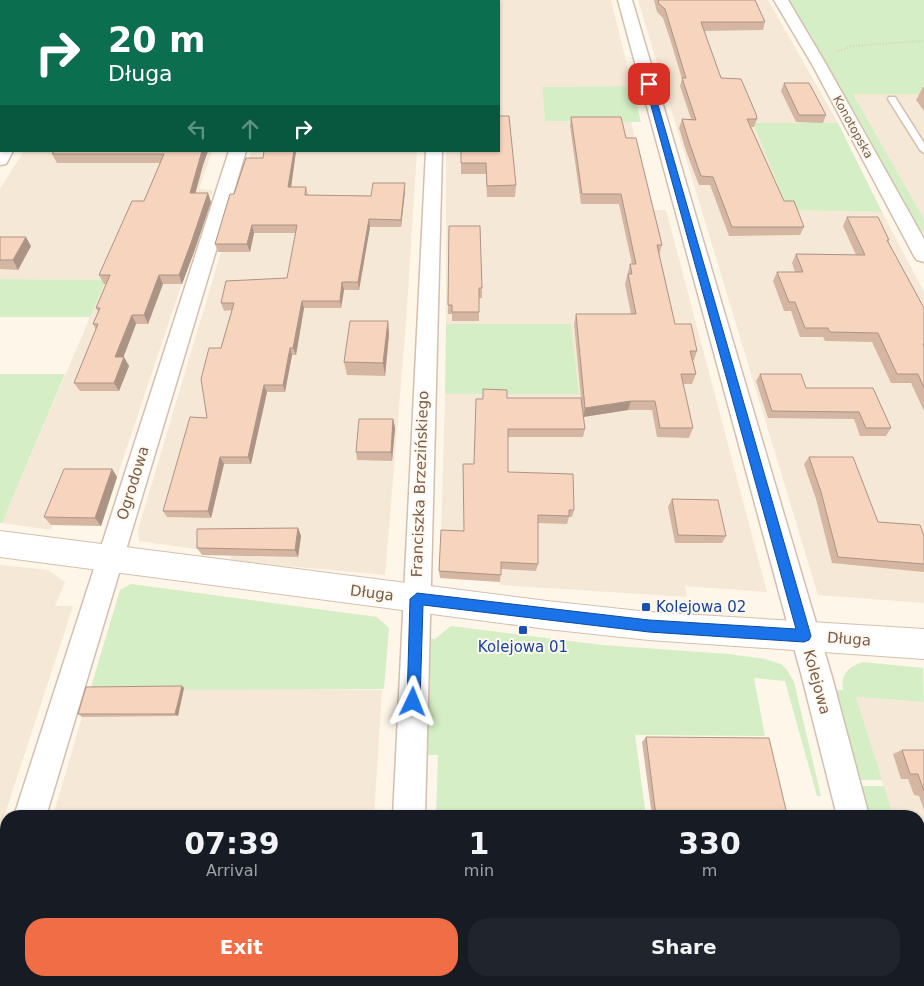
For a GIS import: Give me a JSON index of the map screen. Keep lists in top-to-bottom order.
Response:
{
  "streets": {
    "street": [
      "Konotopska",
      "Ogrodowa",
      "Franciszka Brzezińskiego",
      "Długa",
      "Kolejowa"
    ]
  },
  "crossings": [
    ["Ogrodowa", "Długa"],
    ["Franciszka Brzezińskiego", "Długa"],
    ["Długa", "Kolejowa"]
  ],
  "places": {
    "transit": ["Kolejowa 02", "Kolejowa 01"]
  },
  "page": {
    "turn": ["20 m", "Długa"],
    "eta": [
      "07:39",
      "Arrival",
      "1",
      "min",
      "330",
      "m"
    ],
    "buttons": ["Exit", "Share"]
  }
}
